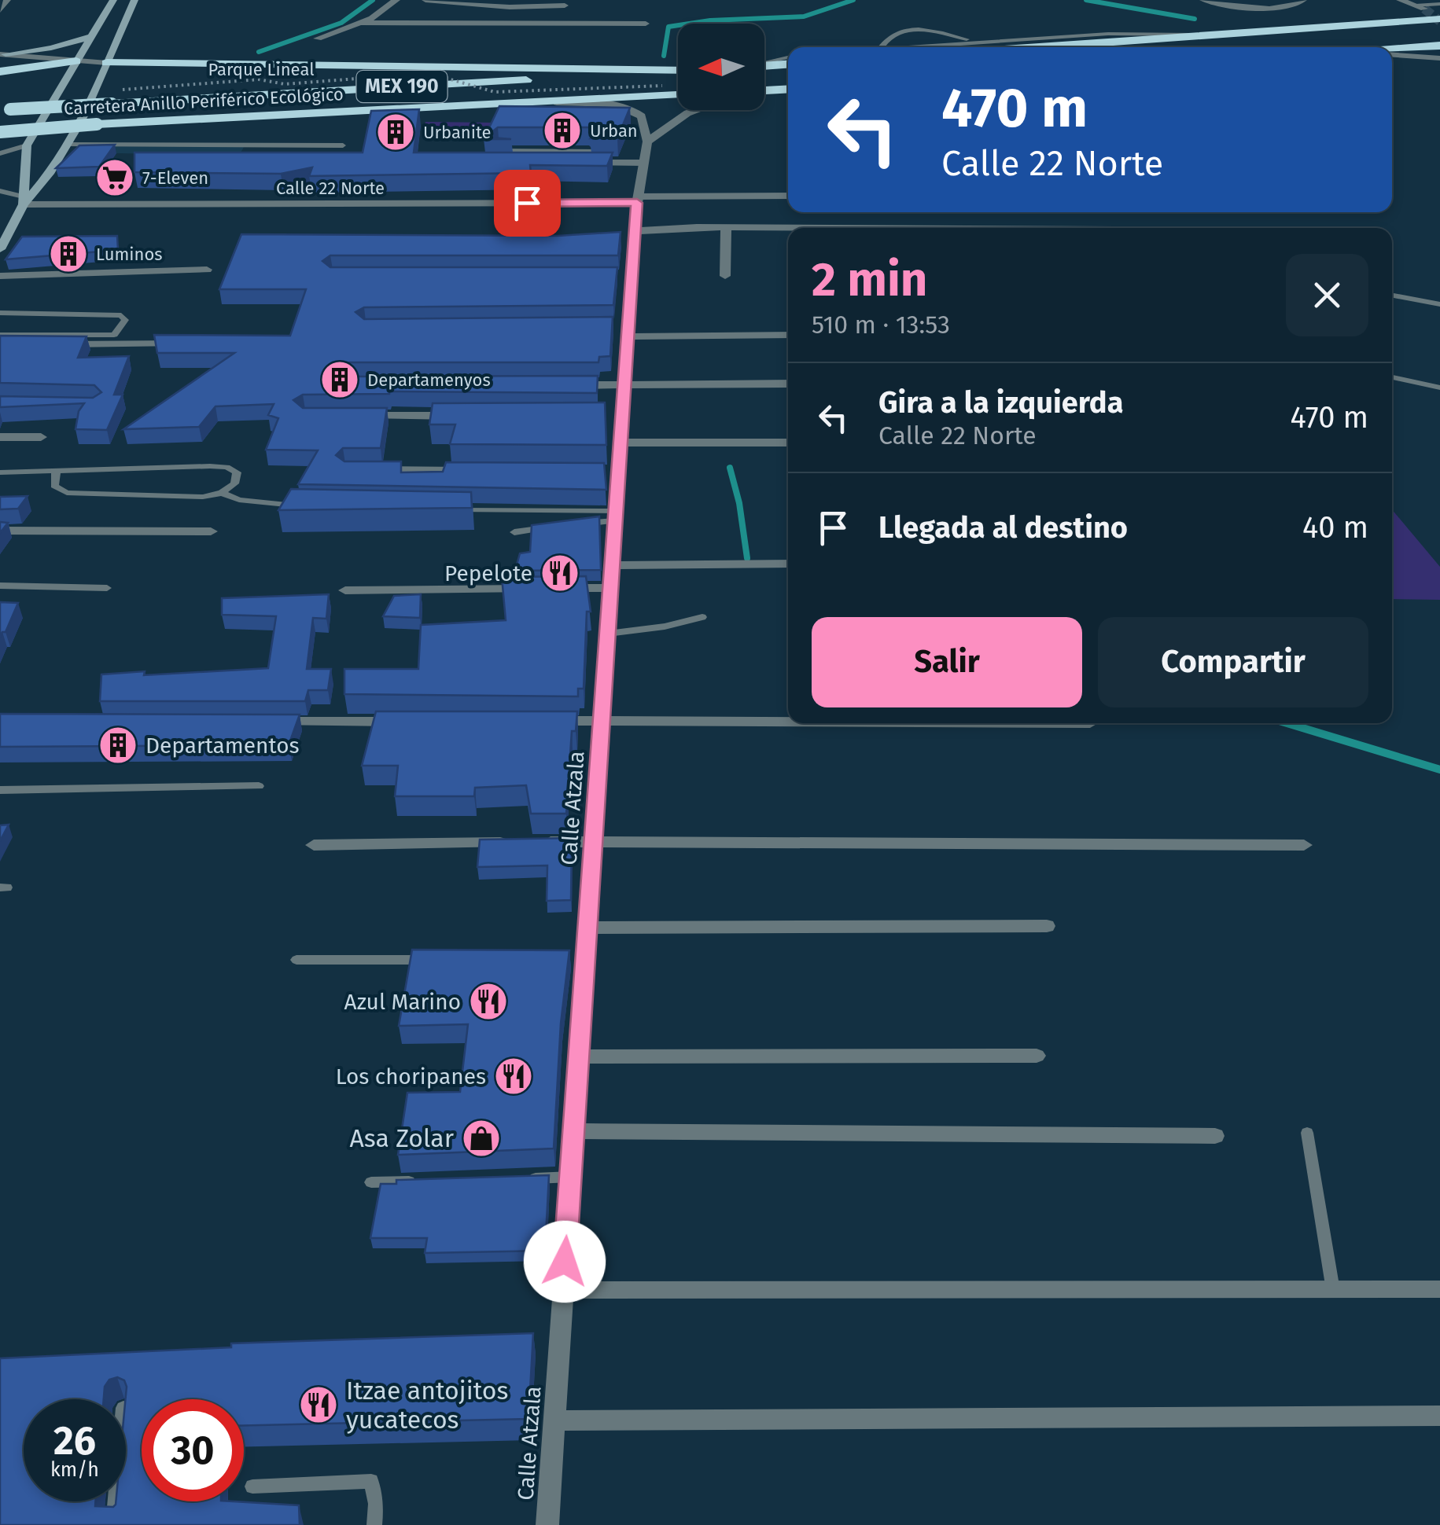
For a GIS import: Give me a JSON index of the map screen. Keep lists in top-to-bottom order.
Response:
{
  "streets": {
    "highway": ["MEX 190", "Carretera Anillo Periférico Ecológico"],
    "street": ["Calle 22 Norte", "Calle Atzala"],
    "path": ["Parque Lineal"]
  },
  "crossings": [
    ["Calle 22 Norte", "Calle Atzala"]
  ],
  "places": {
    "building": [
      "Urban",
      "Urbanite",
      "Luminos",
      "Departamenyos",
      "Departamentos"
    ],
    "supermarket": ["7-Eleven"],
    "restaurant": [
      "Pepelote",
      "Azul Marino",
      "Los choripanes",
      "Itzae antojitos yucatecos"
    ],
    "shop": ["Asa Zolar"]
  },
  "north": "left",
  "page": {
    "turn": ["470 m", "Calle 22 Norte"],
    "heading": ["2 min", "510 m · 13:53"],
    "list": [
      {
        "name": "Gira a la izquierda",
        "note": "Calle 22 Norte",
        "value": "470 m"
      },
      {
        "name": "Llegada al destino",
        "value": "40 m"
      }
    ],
    "buttons": ["Salir", "Compartir"],
    "speed": "26 km/h",
    "limit": "30"
  }
}
